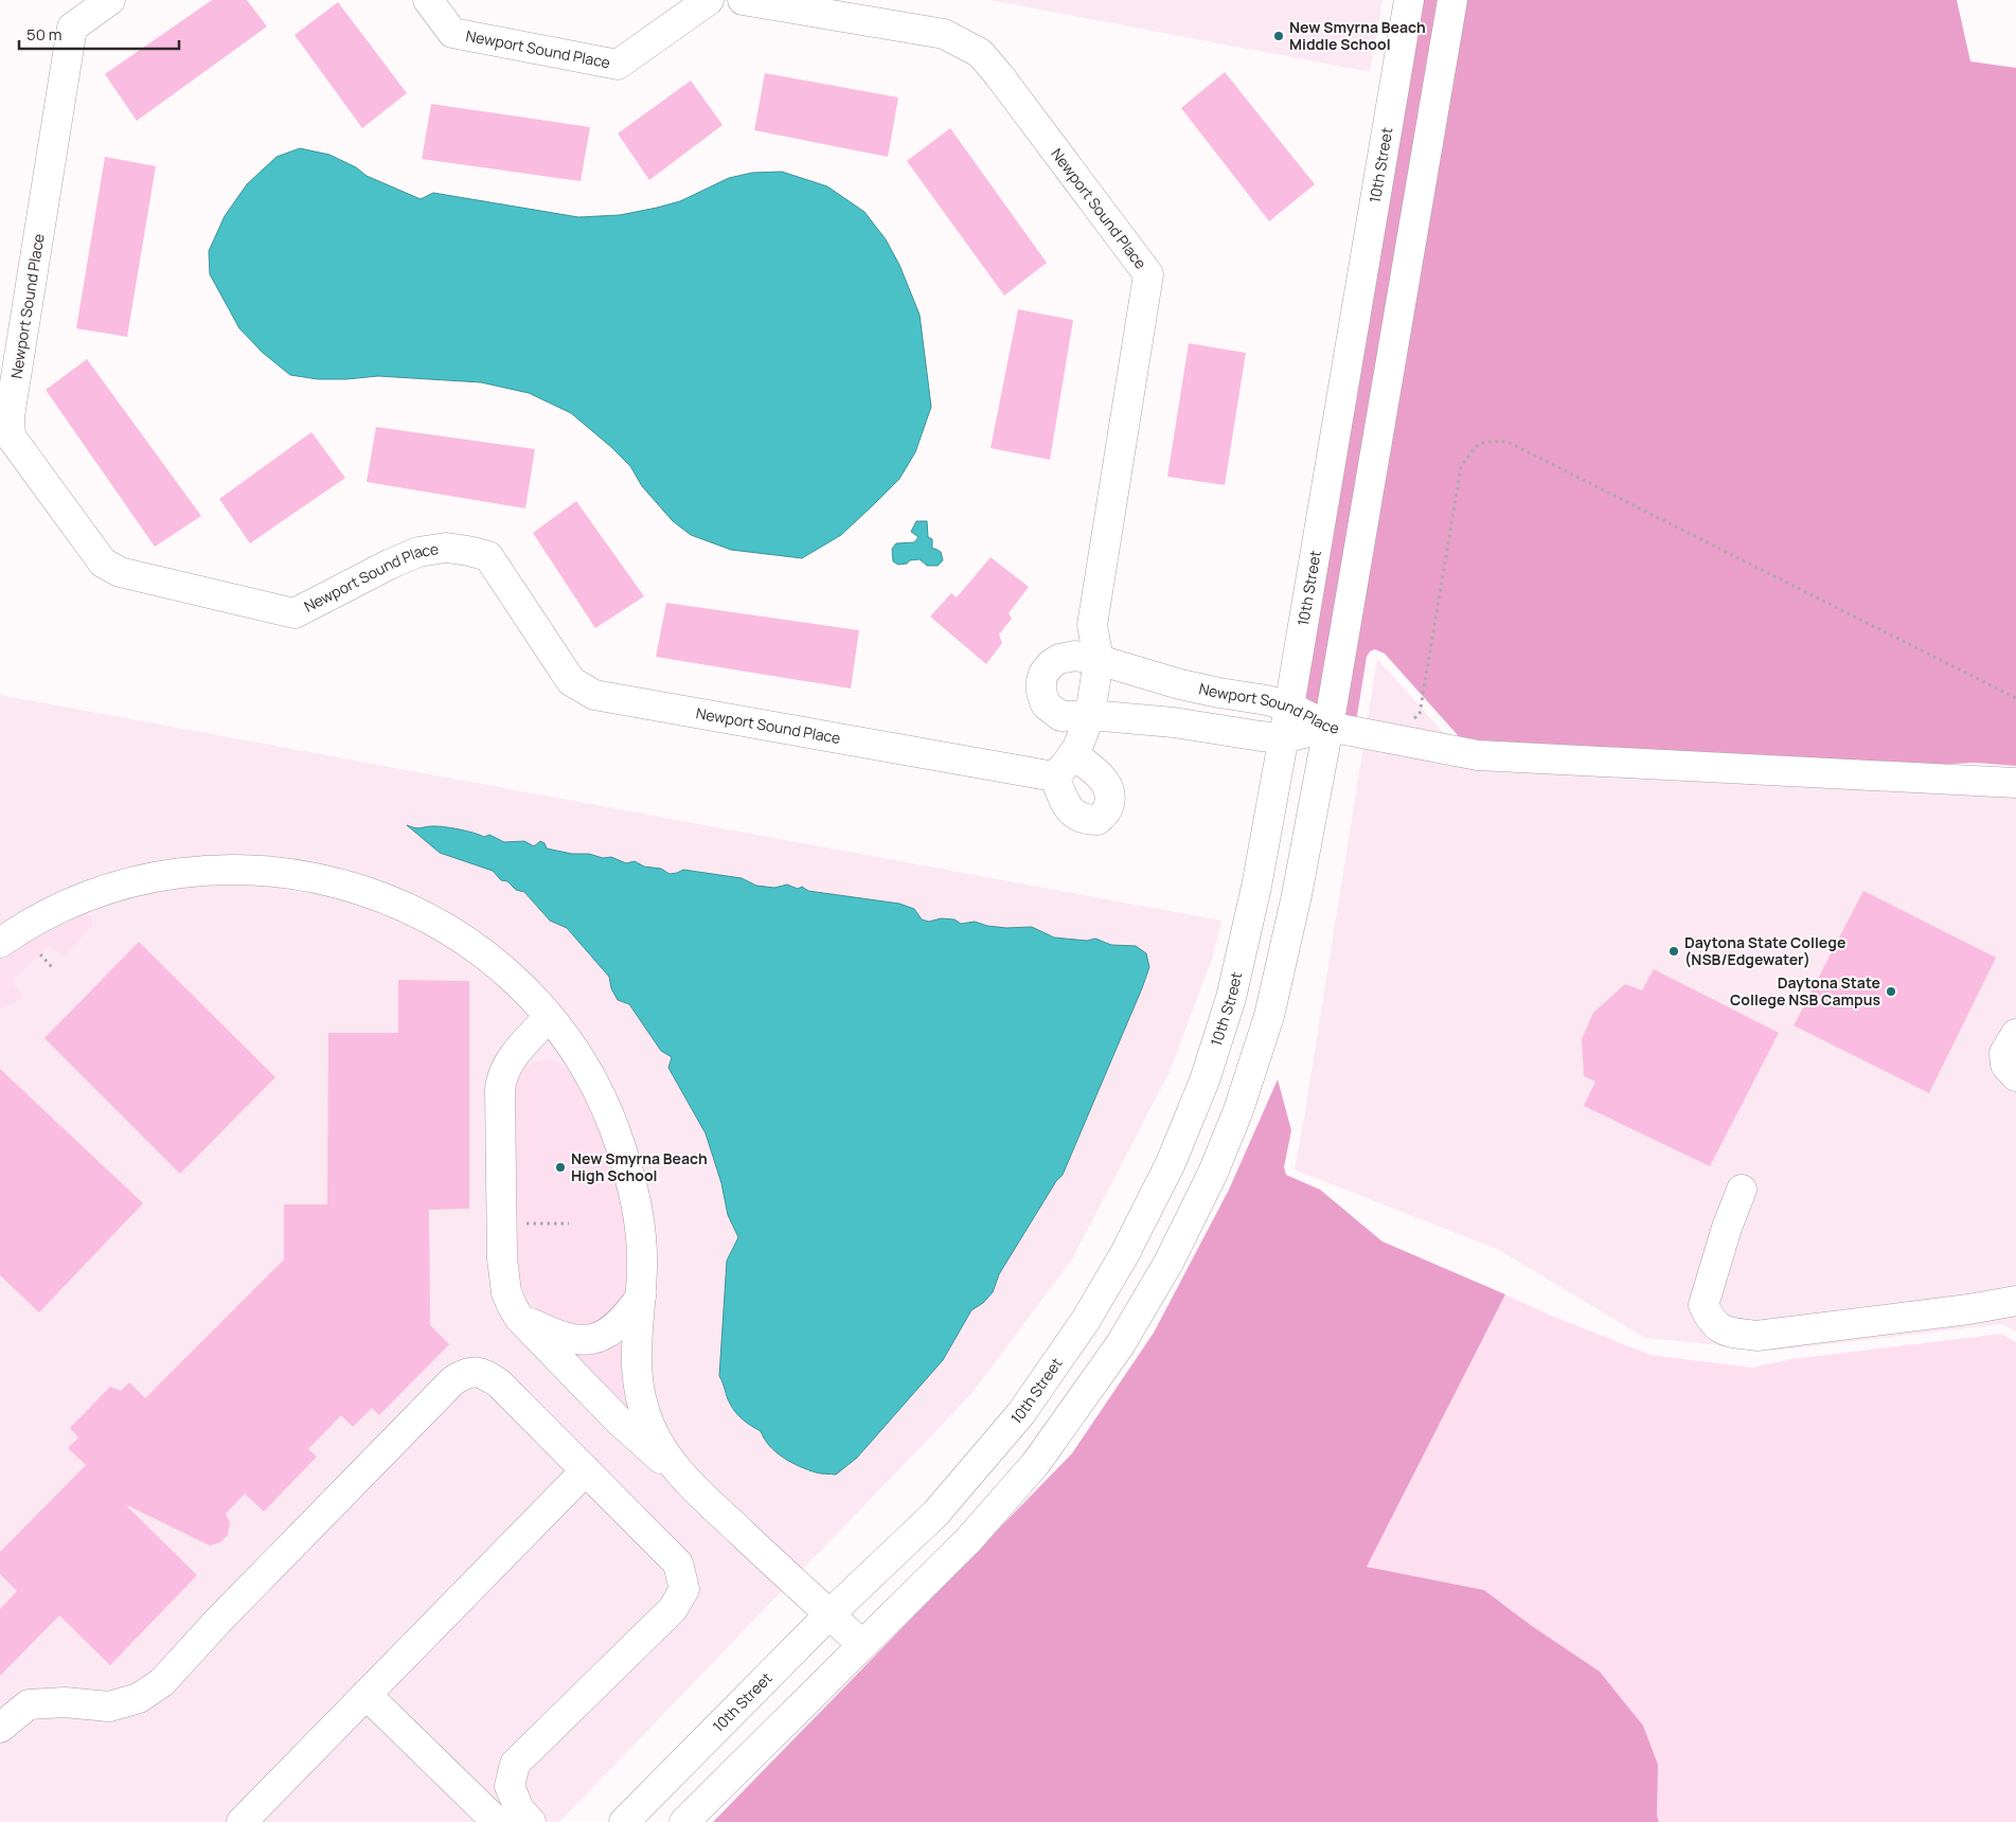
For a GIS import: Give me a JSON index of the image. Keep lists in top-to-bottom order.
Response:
{
  "streets": {
    "street": ["Newport Sound Place", "10th Street"]
  },
  "crossings": [
    ["Newport Sound Place", "10th Street"]
  ],
  "places": [
    "New Smyrna Beach Middle School",
    "Daytona State College (NSB/Edgewater)",
    "Daytona State College NSB Campus",
    "New Smyrna Beach High School"
  ],
  "scale_bar": "50 m"
}
